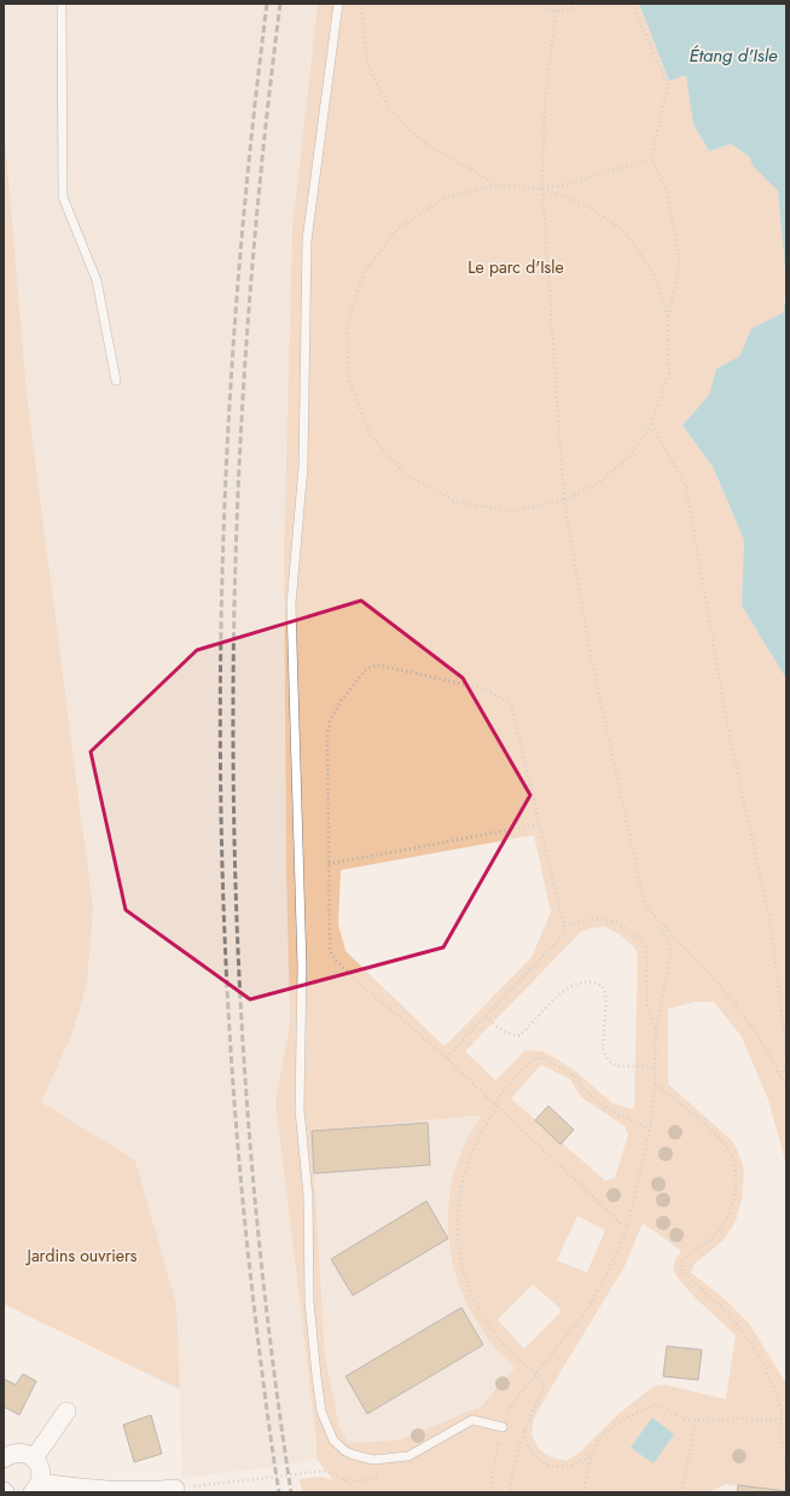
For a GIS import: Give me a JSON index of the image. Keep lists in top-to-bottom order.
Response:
{
  "water": ["Étang d'Isle"],
  "parks": ["Le parc d'Isle", "Jardins ouvriers"]
}
